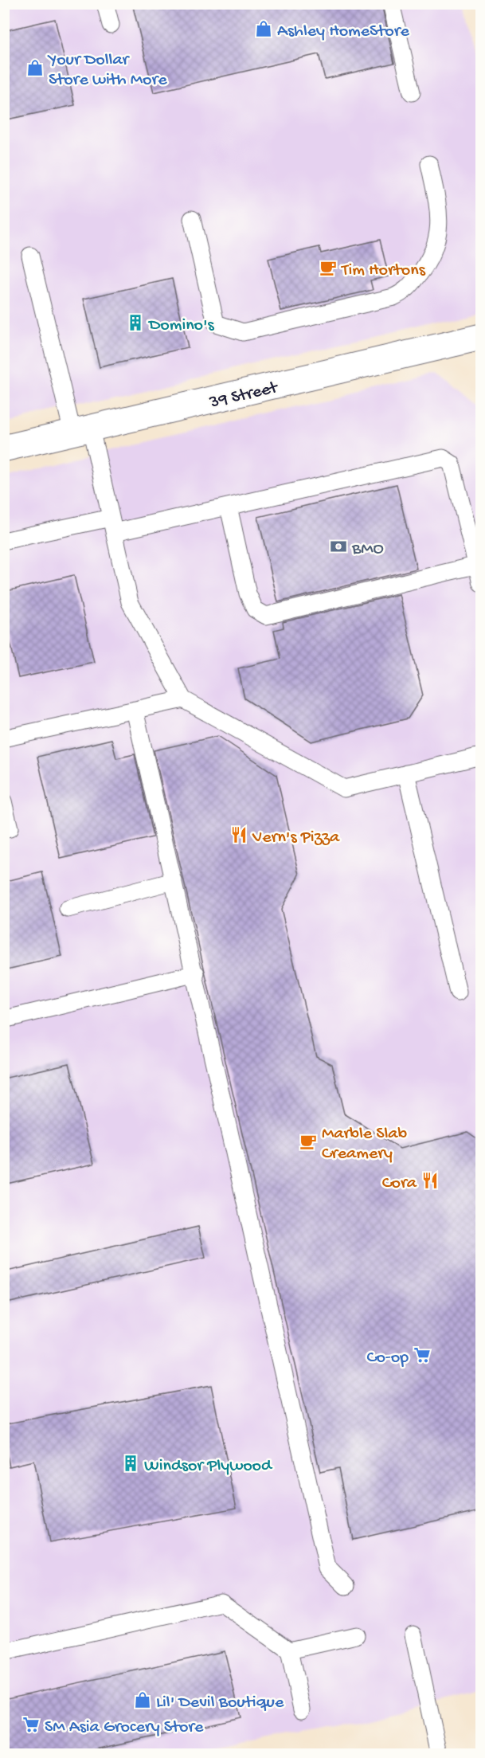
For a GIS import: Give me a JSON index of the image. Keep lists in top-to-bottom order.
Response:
{
  "streets": {
    "street": ["39 Street"]
  },
  "places": {
    "shop": ["Ashley HomeStore", "Your Dollar Store with More", "Lil' Devil Boutique"],
    "cafe": ["Tim Hortons", "Marble Slab Creamery"],
    "building": ["Domino's", "Windsor Plywood"],
    "bank": ["BMO"],
    "restaurant": ["Vern's Pizza", "Cora"],
    "supermarket": ["Co-op", "SM Asia Grocery Store"]
  }
}
